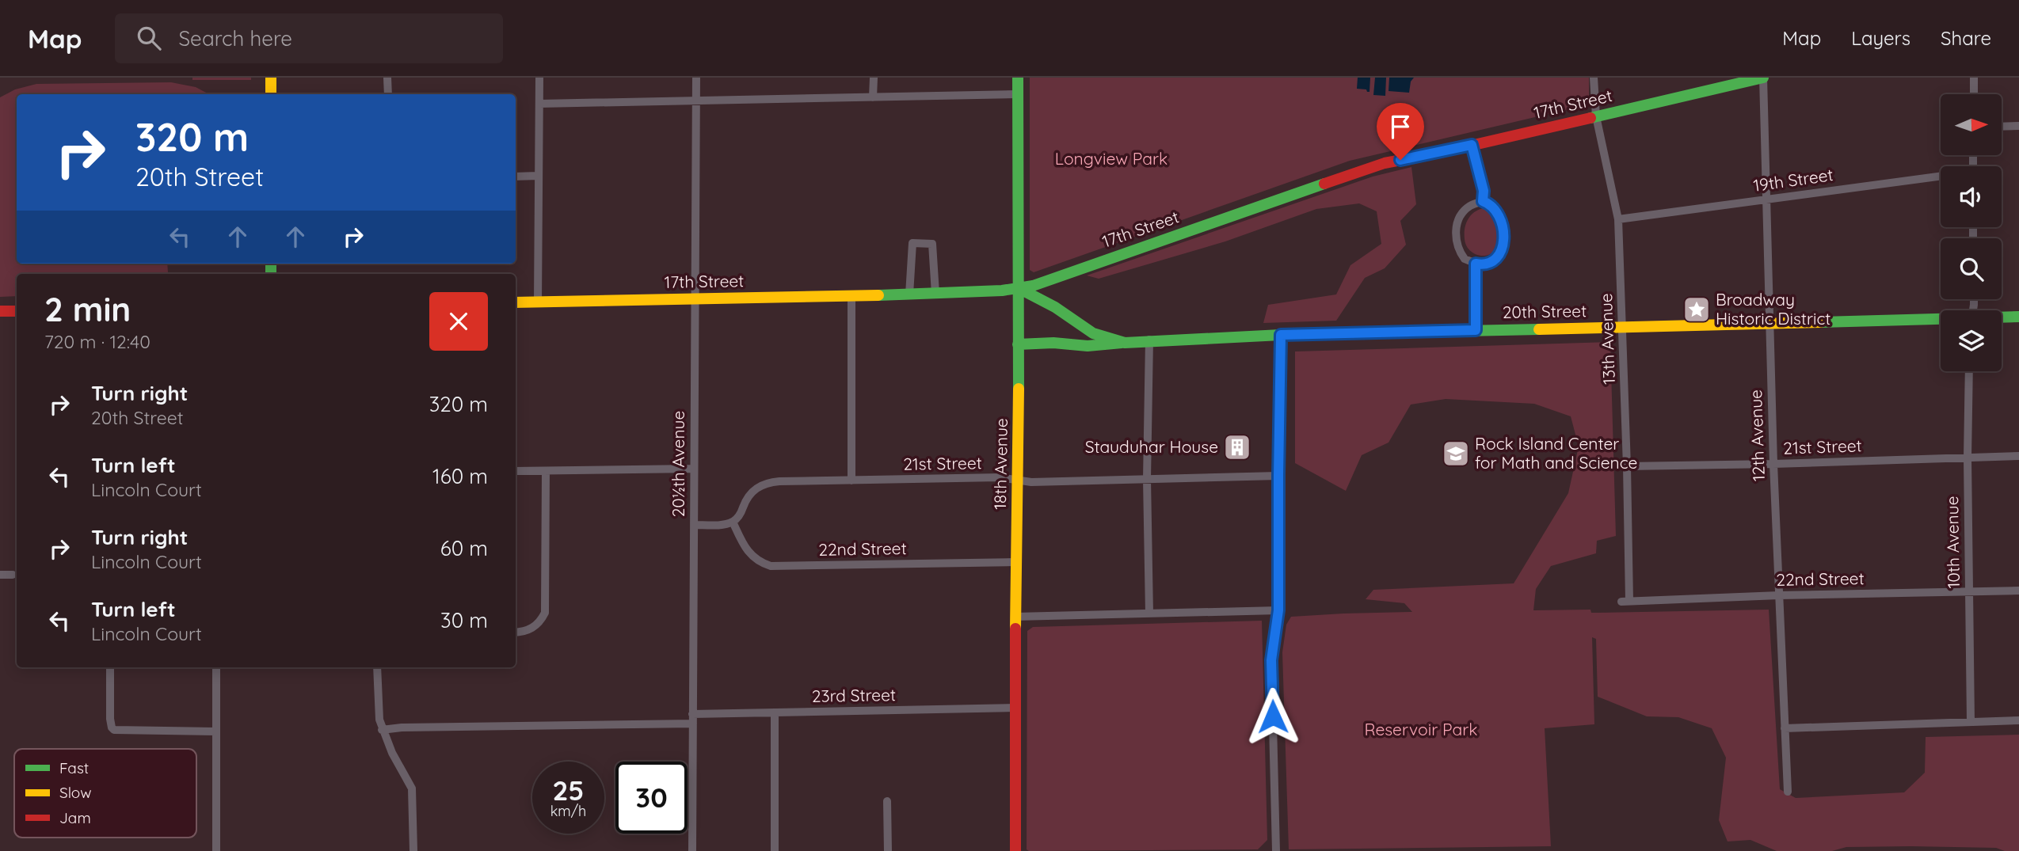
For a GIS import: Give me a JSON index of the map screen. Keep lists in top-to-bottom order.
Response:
{
  "streets": {
    "street": [
      "17th Street",
      "19th Street",
      "20th Street",
      "13th Avenue",
      "12th Avenue",
      "21st Street",
      "20½th Avenue",
      "18th Avenue",
      "10th Avenue",
      "22nd Street",
      "23rd Street"
    ]
  },
  "crossings": [
    ["17th Street", "20th Street"],
    ["17th Street", "13th Avenue"],
    ["17th Street", "12th Avenue"],
    ["17th Street", "20½th Avenue"],
    ["17th Street", "18th Avenue"],
    ["19th Street", "13th Avenue"],
    ["19th Street", "12th Avenue"],
    ["20th Street", "13th Avenue"],
    ["20th Street", "12th Avenue"],
    ["20th Street", "18th Avenue"],
    ["13th Avenue", "21st Street"],
    ["13th Avenue", "22nd Street"],
    ["12th Avenue", "21st Street"],
    ["12th Avenue", "22nd Street"],
    ["21st Street", "18th Avenue"],
    ["21st Street", "10th Avenue"],
    ["21st Street", "22nd Street"],
    ["20½th Avenue", "23rd Street"],
    ["18th Avenue", "22nd Street"],
    ["18th Avenue", "23rd Street"],
    ["10th Avenue", "22nd Street"]
  ],
  "parks": ["Longview Park", "Reservoir Park"],
  "places": {
    "place": ["Broadway Historic District"],
    "building": ["Stauduhar House"],
    "school or university": ["Rock Island Center for Math and Science"]
  },
  "legend": ["Fast", "Slow", "Jam"],
  "north": "right",
  "page": {
    "header": "Map",
    "search": "Search here",
    "nav": ["Map", "Layers", "Share"],
    "turn": ["320 m", "20th Street"],
    "heading": ["2 min", "720 m · 12:40"],
    "list": [
      {
        "name": "Turn right",
        "note": "20th Street",
        "value": "320 m"
      },
      {
        "name": "Turn left",
        "note": "Lincoln Court",
        "value": "160 m"
      },
      {
        "name": "Turn right",
        "note": "Lincoln Court",
        "value": "60 m"
      },
      {
        "name": "Turn left",
        "note": "Lincoln Court",
        "value": "30 m"
      }
    ],
    "speed": "25 km/h",
    "limit": "30"
  }
}
